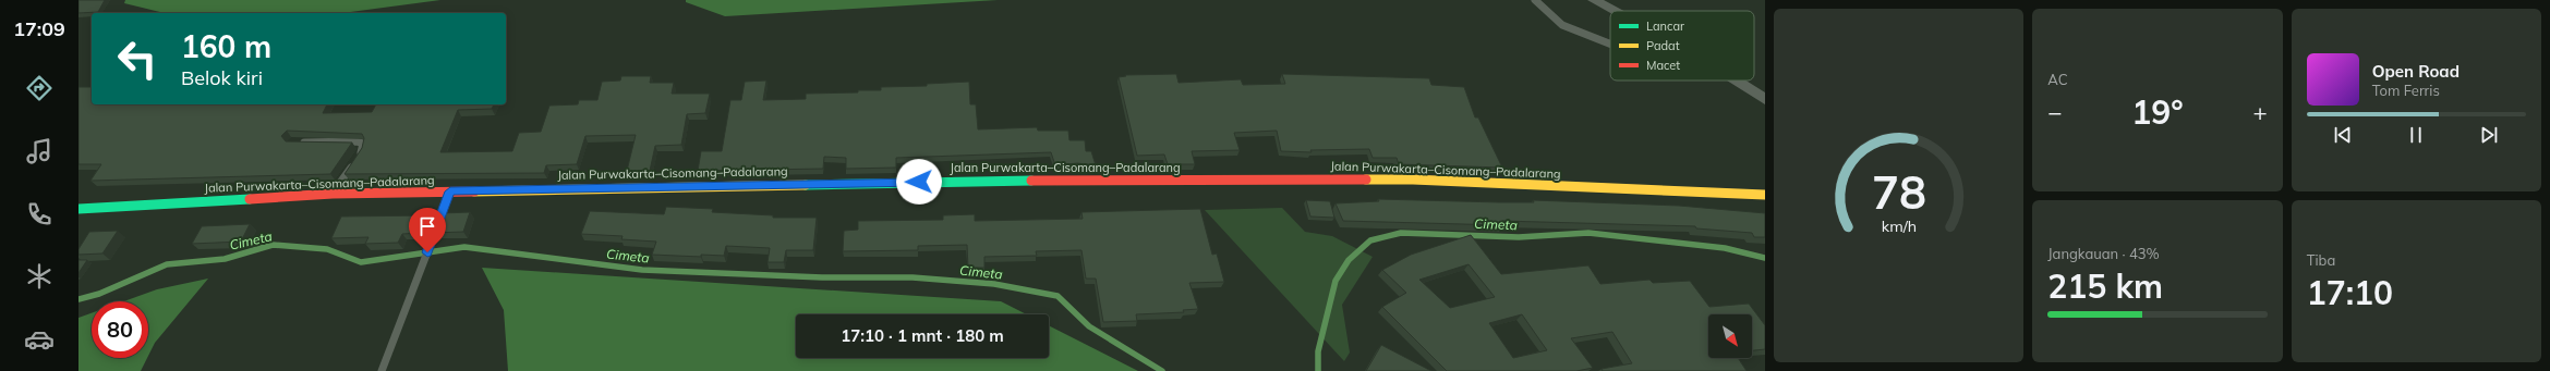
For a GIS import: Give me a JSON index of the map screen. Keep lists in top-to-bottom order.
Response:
{
  "streets": {
    "highway": ["Jalan Purwakarta–Cisomang–Padalarang"]
  },
  "water": ["Cimeta"],
  "legend": ["Lancar", "Padat", "Macet"],
  "north": "bottom right",
  "page": {
    "tabs": "17:09",
    "tile": [
      "AC",
      ["Jangkauan · 43%", "215 km"],
      ["Tiba", "17:10"]
    ],
    "turn": ["160 m", "Belok kiri"],
    "song": ["Open Road", "Tom Ferris"],
    "heat": ["−", "19°", "+"],
    "limit": "80",
    "trip": "17:10 · 1 mnt · 180 m",
    "gauge": ["78", "km/h"]
  }
}
